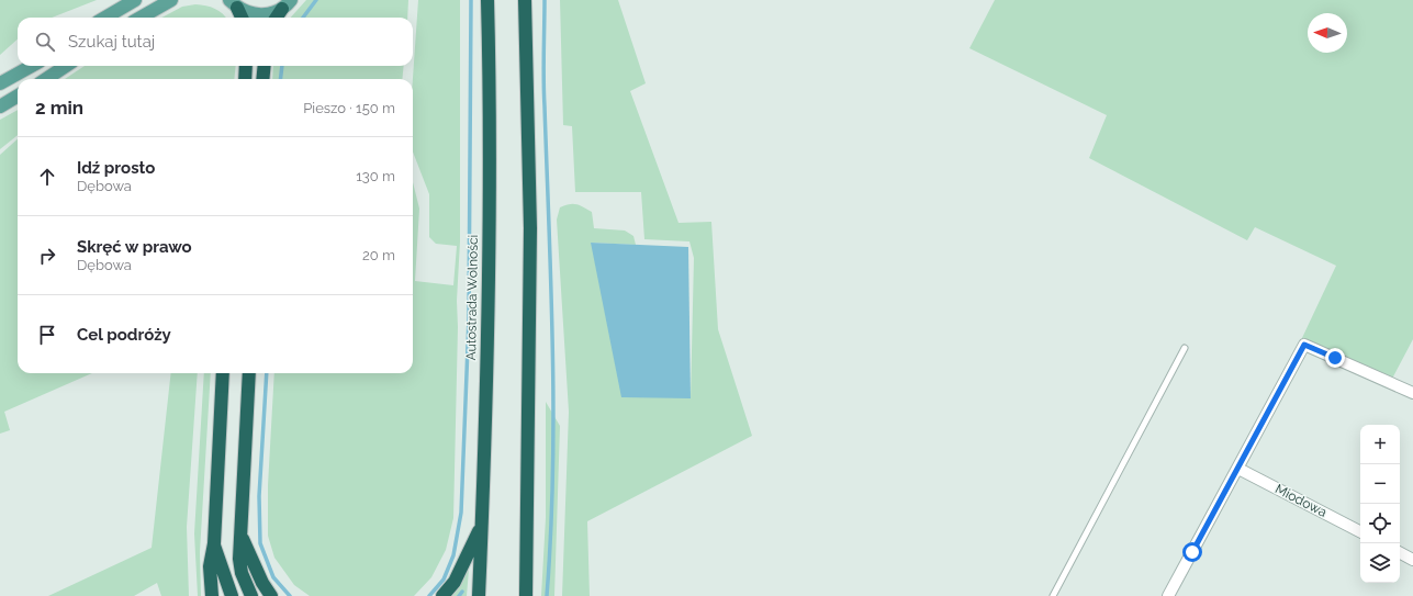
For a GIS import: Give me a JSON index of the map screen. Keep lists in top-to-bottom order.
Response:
{
  "streets": {
    "highway": ["Autostrada Wolności"],
    "street": ["Miodowa"]
  },
  "north": "left",
  "page": {
    "search": "Szukaj tutaj",
    "heading": ["2 min", "Pieszo · 150 m"],
    "list": [
      ["Idź prosto", "Dębowa", "130 m"],
      ["Skręć w prawo", "Dębowa", "20 m"],
      "Cel podróży"
    ],
    "map_buttons": ["+", "−"]
  }
}
